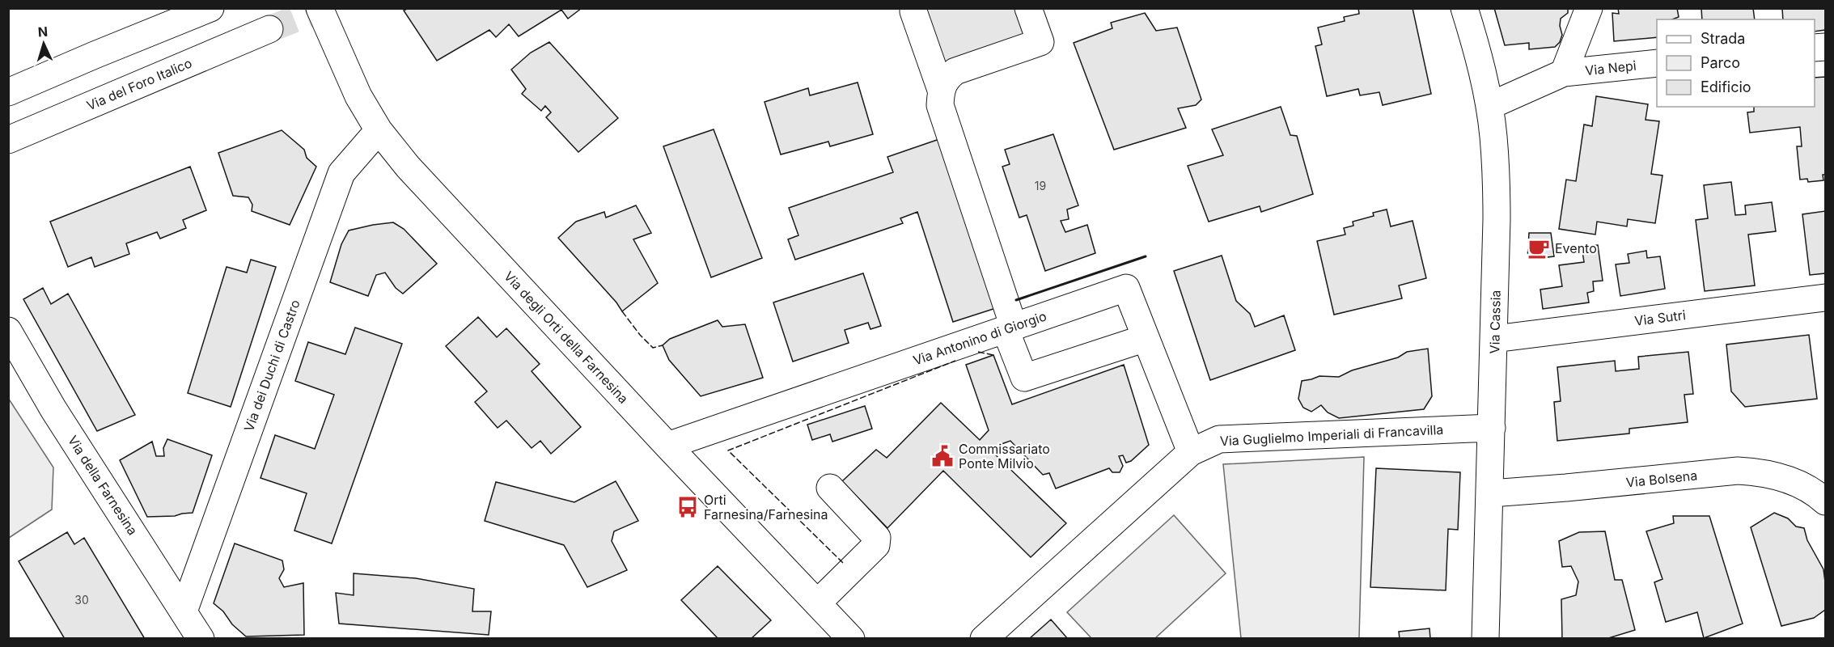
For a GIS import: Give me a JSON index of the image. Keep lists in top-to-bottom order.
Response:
{
  "streets": {
    "main road": [
      "Via Nepi",
      "Via del Foro Italico",
      "Via Sutri",
      "Via Cassia",
      "Via degli Orti della Farnesina",
      "Via Antonino di Giorgio",
      "Via dei Duchi di Castro",
      "Via Guglielmo Imperiali di Francavilla",
      "Via Bolsena",
      "Via della Farnesina"
    ]
  },
  "crossings": [
    ["Via Nepi", "Via Cassia"],
    ["Via Sutri", "Via Cassia"],
    ["Via Cassia", "Via Guglielmo Imperiali di Francavilla"],
    ["Via Cassia", "Via Bolsena"],
    ["Via degli Orti della Farnesina", "Via Antonino di Giorgio"],
    ["Via degli Orti della Farnesina", "Via dei Duchi di Castro"],
    ["Via Antonino di Giorgio", "Via Guglielmo Imperiali di Francavilla"],
    ["Via dei Duchi di Castro", "Via della Farnesina"]
  ],
  "places": {
    "cafe": ["Evento"],
    "public building": ["Commissariato Ponte Milvio"],
    "bus stop": ["Orti Farnesina/Farnesina"]
  },
  "house_numbers": ["19", "30"],
  "legend": ["Strada", "Parco", "Edificio"],
  "north": "top"
}
